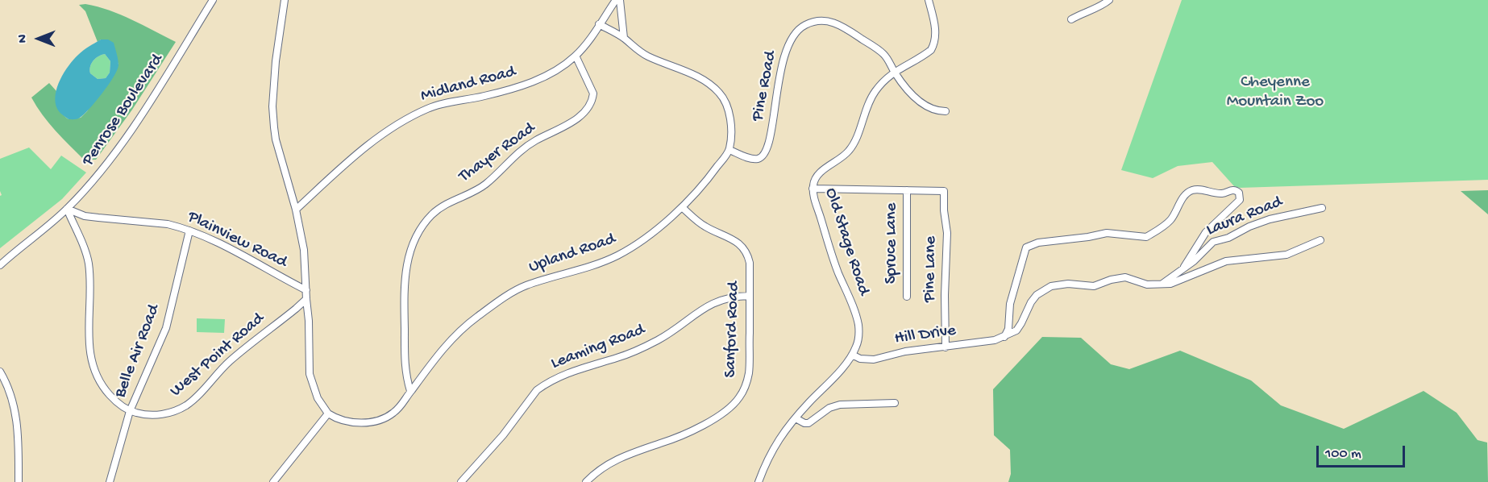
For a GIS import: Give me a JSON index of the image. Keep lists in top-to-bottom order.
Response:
{
  "streets": {
    "street": [
      "Midland Road",
      "Pine Road",
      "Penrose Boulevard",
      "Thayer Road",
      "Laura Road",
      "Plainview Road",
      "Old Stage Road",
      "Spruce Lane",
      "Upland Road",
      "Pine Lane",
      "Sanford Road",
      "Hill Drive",
      "Leaming Road",
      "Belle Air Road",
      "West Point Road"
    ]
  },
  "crossings": [
    ["Midland Road", "Thayer Road"],
    ["Pine Road", "Old Stage Road"],
    ["Pine Road", "Upland Road"],
    ["Penrose Boulevard", "Plainview Road"],
    ["Penrose Boulevard", "West Point Road"],
    ["Thayer Road", "Upland Road"],
    ["Plainview Road", "Belle Air Road"],
    ["Plainview Road", "West Point Road"],
    ["Old Stage Road", "Hill Drive"],
    ["Spruce Lane", "Pine Lane"],
    ["Upland Road", "Sanford Road"],
    ["Pine Lane", "Hill Drive"],
    ["Sanford Road", "Leaming Road"],
    ["Belle Air Road", "West Point Road"]
  ],
  "parks": ["Cheyenne Mountain Zoo"],
  "scale_bar": "100 m",
  "north": "left"
}
